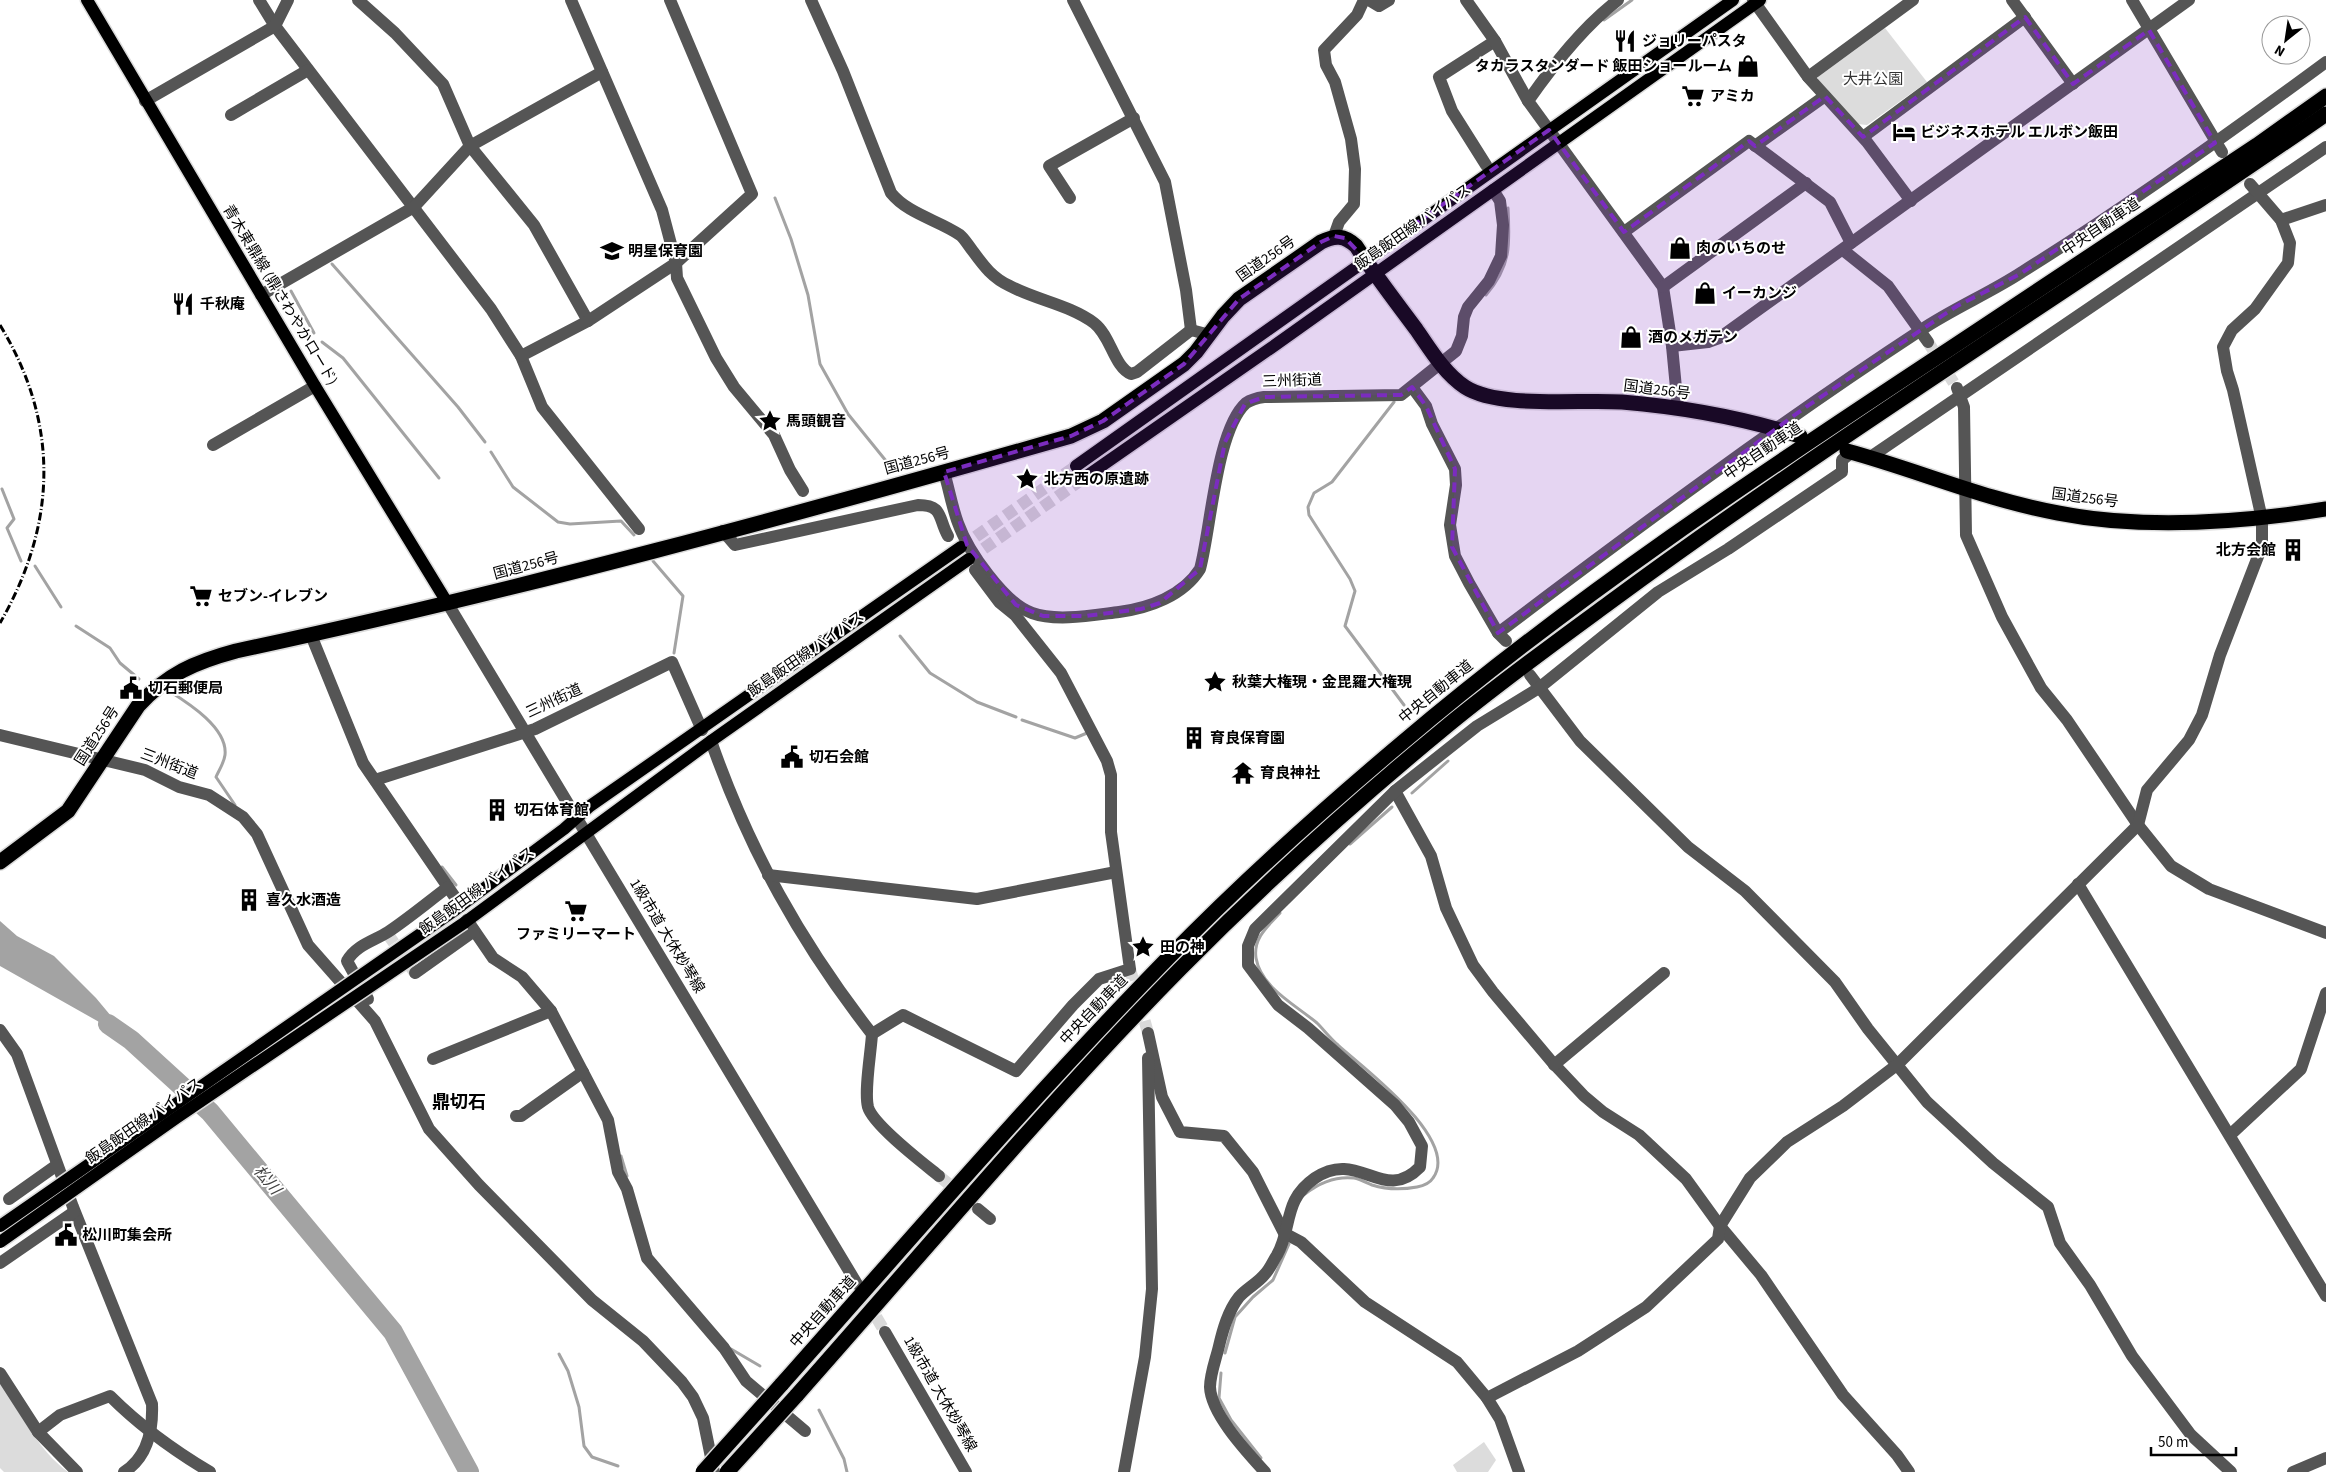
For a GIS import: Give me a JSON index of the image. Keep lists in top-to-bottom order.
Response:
{
  "streets": {
    "highway": ["中央自動車道", "国道256号"],
    "main road": ["飯島飯田線 バイパス", "青木東鼎線 (鼎さわやかロード)"],
    "street": ["三州街道", "1級市道 大休妙琴線"]
  },
  "crossings": [
    ["飯島飯田線 バイパス", "国道256号"],
    ["飯島飯田線 バイパス", "三州街道"],
    ["飯島飯田線 バイパス", "1級市道 大休妙琴線"],
    ["国道256号", "青木東鼎線 (鼎さわやかロード)"],
    ["国道256号", "三州街道"],
    ["国道256号", "1級市道 大休妙琴線"],
    ["青木東鼎線 (鼎さわやかロード)", "1級市道 大休妙琴線"],
    ["三州街道", "1級市道 大休妙琴線"]
  ],
  "districts": ["鼎切石"],
  "water": ["松川"],
  "parks": ["大井公園"],
  "places": {
    "restaurant": ["ジョリーパスタ", "千秋庵"],
    "shop": [
      "タカラスタンダード 飯田ショールーム",
      "肉のいちのせ",
      "イーカンジ",
      "酒のメガテン"
    ],
    "supermarket": ["アミカ", "セブン-イレブン", "ファミリーマート"],
    "hotel": ["ビジネスホテル エルボン飯田"],
    "school or university": ["明星保育園"],
    "place": [
      "馬頭観音",
      "北方西の原遺跡",
      "秋葉大権現・金毘羅大権現",
      "田の神"
    ],
    "building": [
      "北方会館",
      "育良保育園",
      "切石体育館",
      "喜久水酒造"
    ],
    "public building": ["切石郵便局", "切石会館", "松川町集会所"],
    "temple": ["育良神社"]
  },
  "scale_bar": "50 m",
  "north": "bottom left"
}
